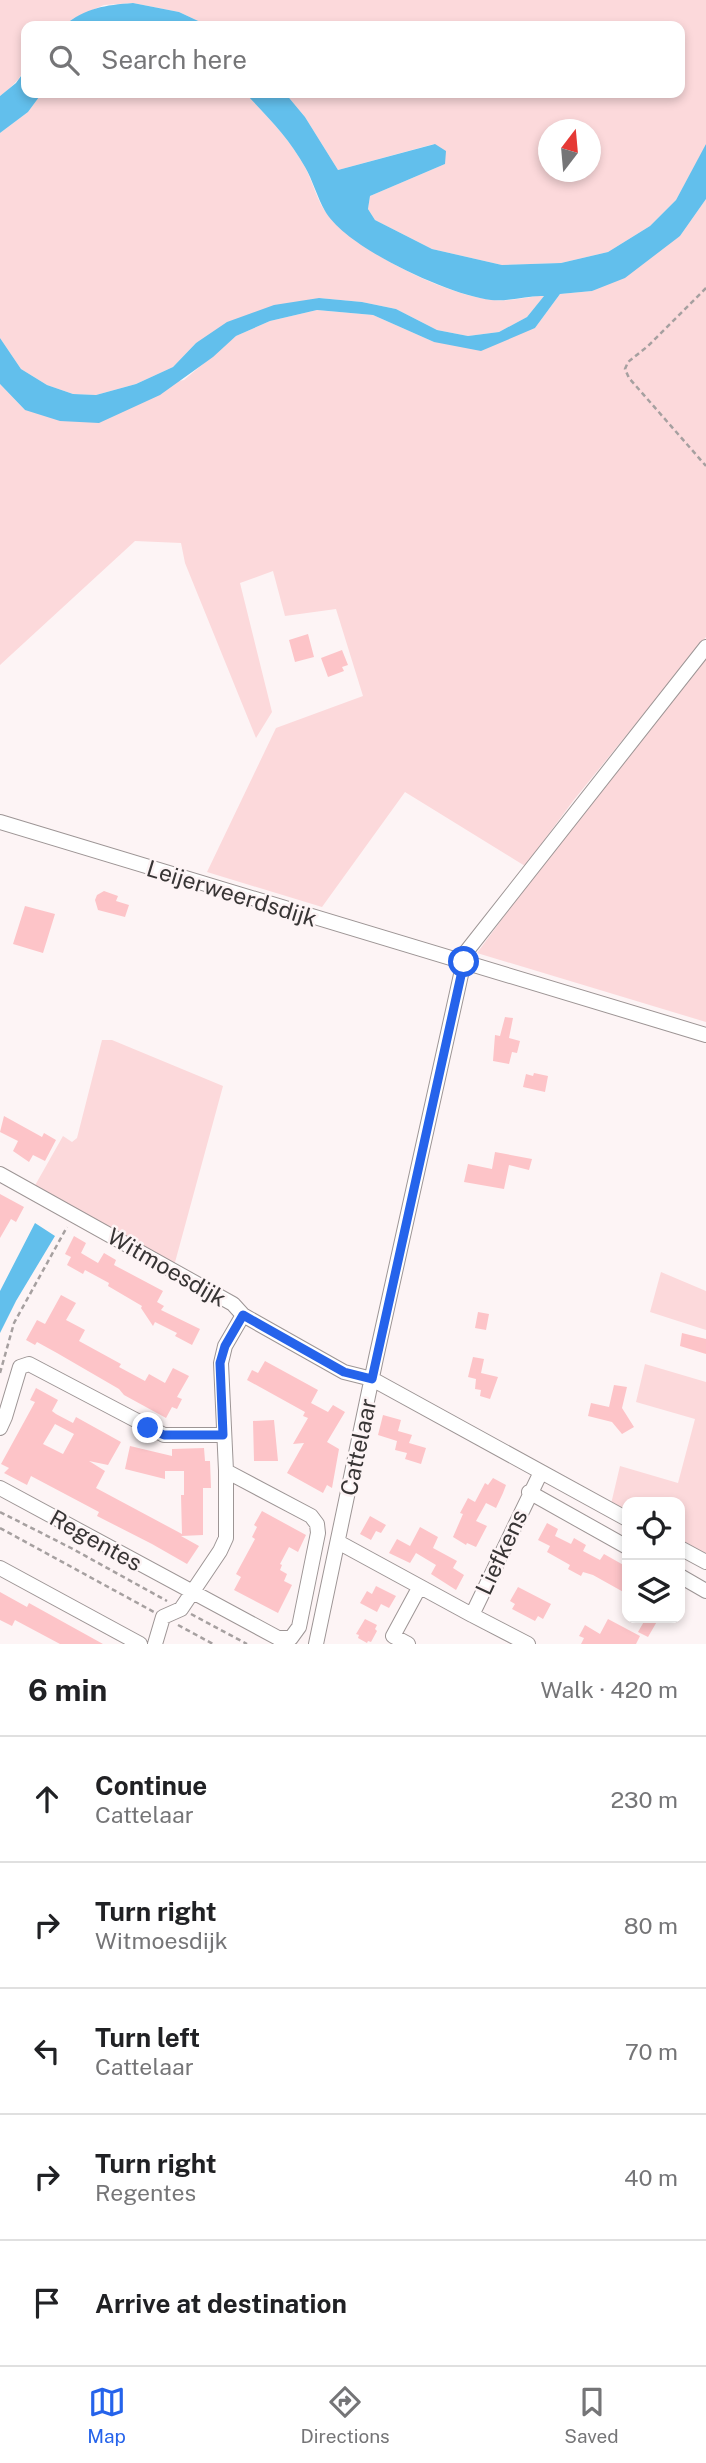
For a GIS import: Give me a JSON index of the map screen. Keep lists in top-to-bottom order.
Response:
{
  "streets": {
    "street": [
      "Leijerweerdsdijk",
      "Witmoesdijk",
      "Cattelaar",
      "Regentes",
      "Liefkens"
    ]
  },
  "crossings": [
    ["Leijerweerdsdijk", "Cattelaar"],
    ["Witmoesdijk", "Cattelaar"],
    ["Witmoesdijk", "Liefkens"]
  ],
  "north": "top",
  "page": {
    "search": "Search here",
    "heading": ["6 min", "Walk · 420 m"],
    "list": [
      ["Continue", "Cattelaar", "230 m"],
      ["Turn right", "Witmoesdijk", "80 m"],
      ["Turn left", "Cattelaar", "70 m"],
      ["Turn right", "Regentes", "40 m"],
      "Arrive at destination"
    ],
    "nav": ["Map", "Directions", "Saved"]
  }
}
